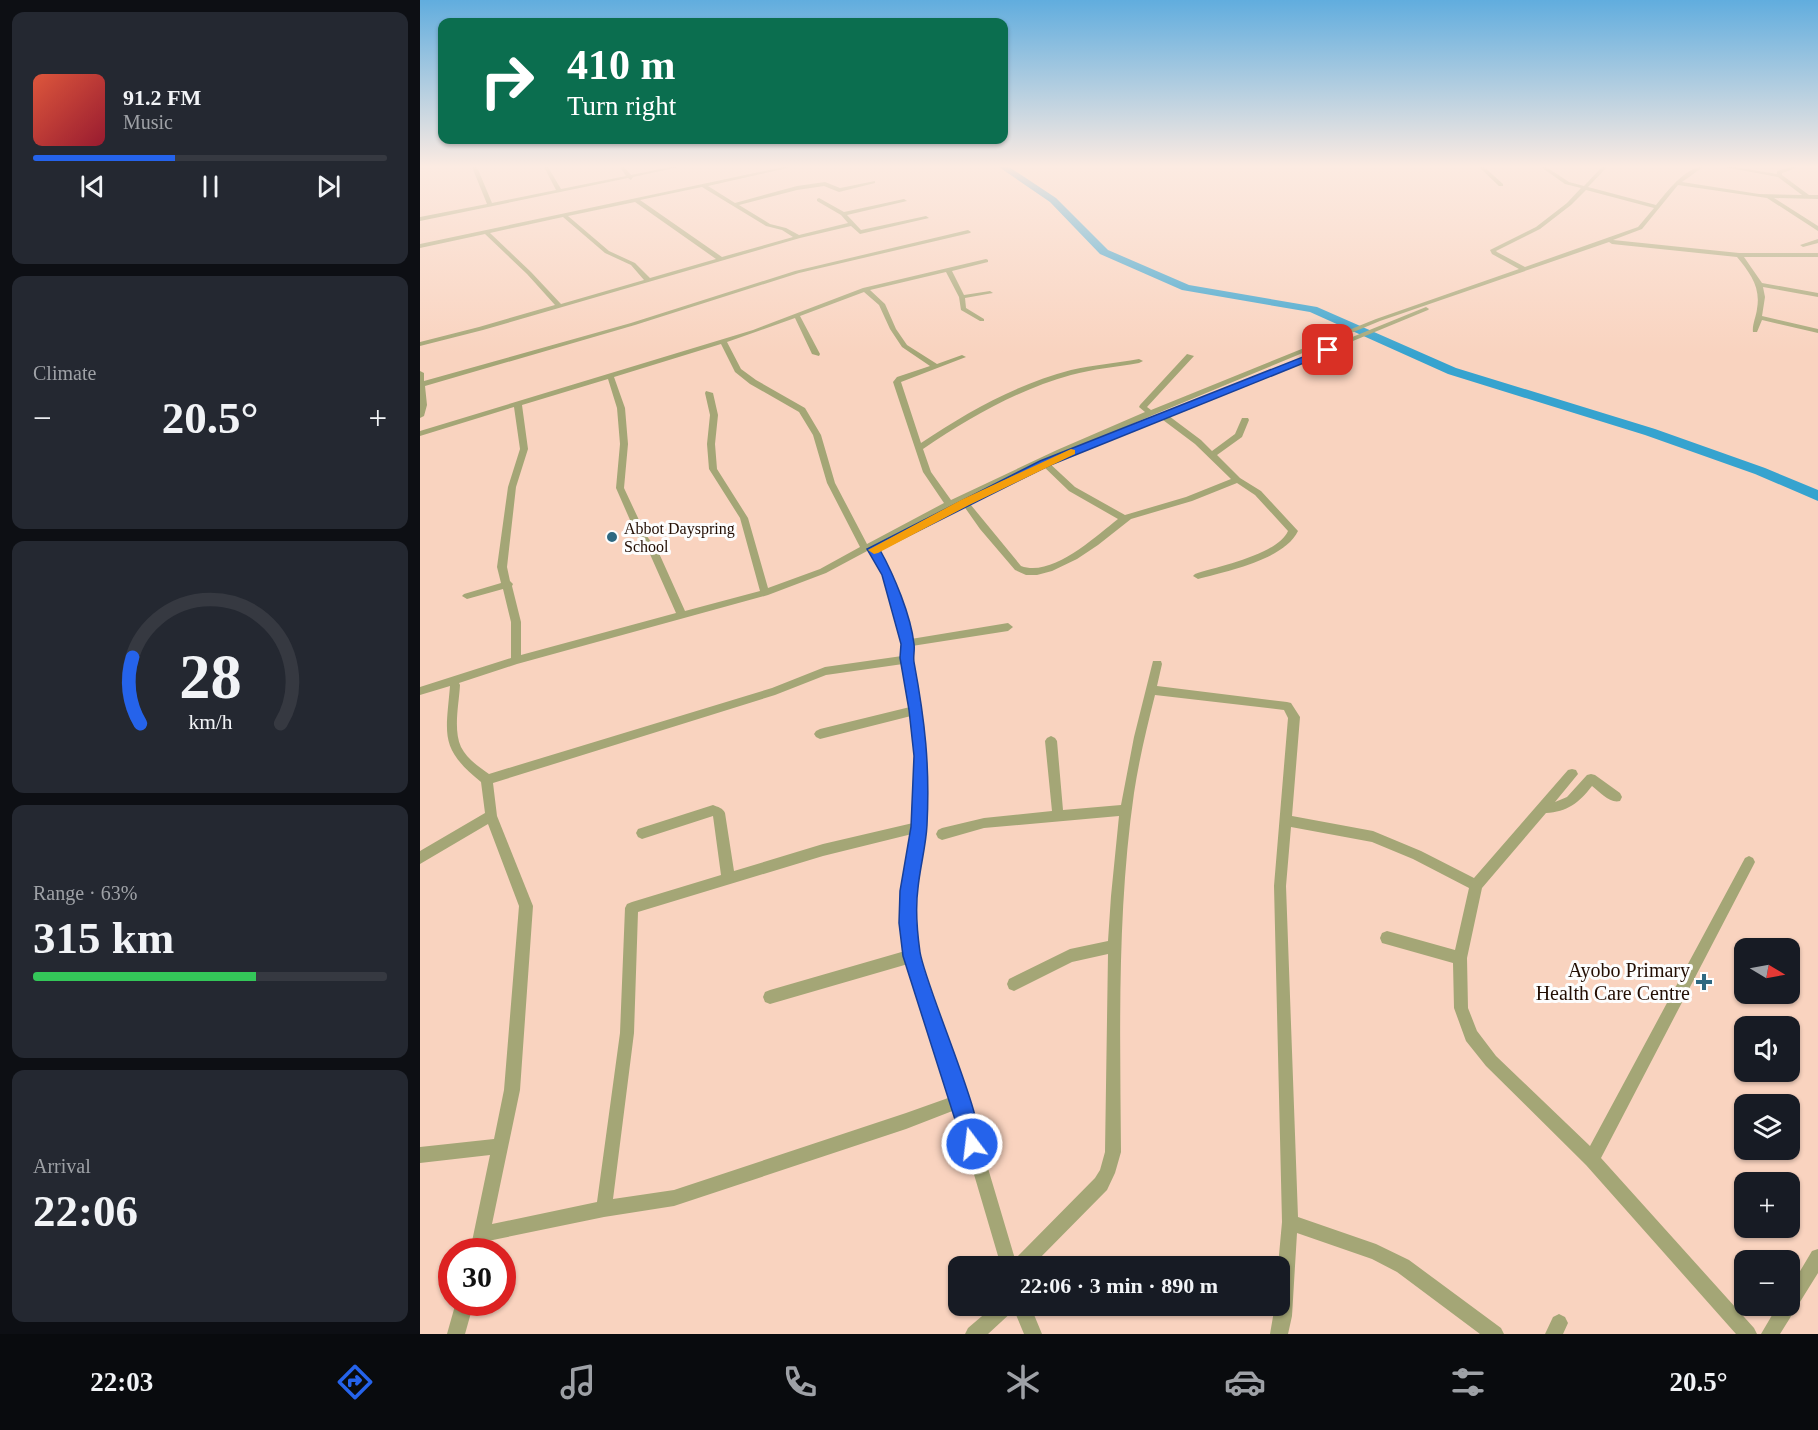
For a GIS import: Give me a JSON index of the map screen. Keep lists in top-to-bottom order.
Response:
{
  "places": {
    "other": ["Abbot Dayspring School"],
    "health": ["Ayobo Primary Health Care Centre"]
  },
  "north": "right",
  "page": {
    "turn": ["410 m", "Turn right"],
    "song": ["91.2 FM", "Music"],
    "tile": [
      "Climate",
      ["Range · 63%", "315 km"],
      ["Arrival", "22:06"]
    ],
    "heat": ["−", "20.5°", "+"],
    "map_buttons": ["+", "−"],
    "limit": "30",
    "trip": "22:06 · 3 min · 890 m",
    "tabs": ["22:03", "20.5°"],
    "gauge": ["28", "km/h"]
  }
}
